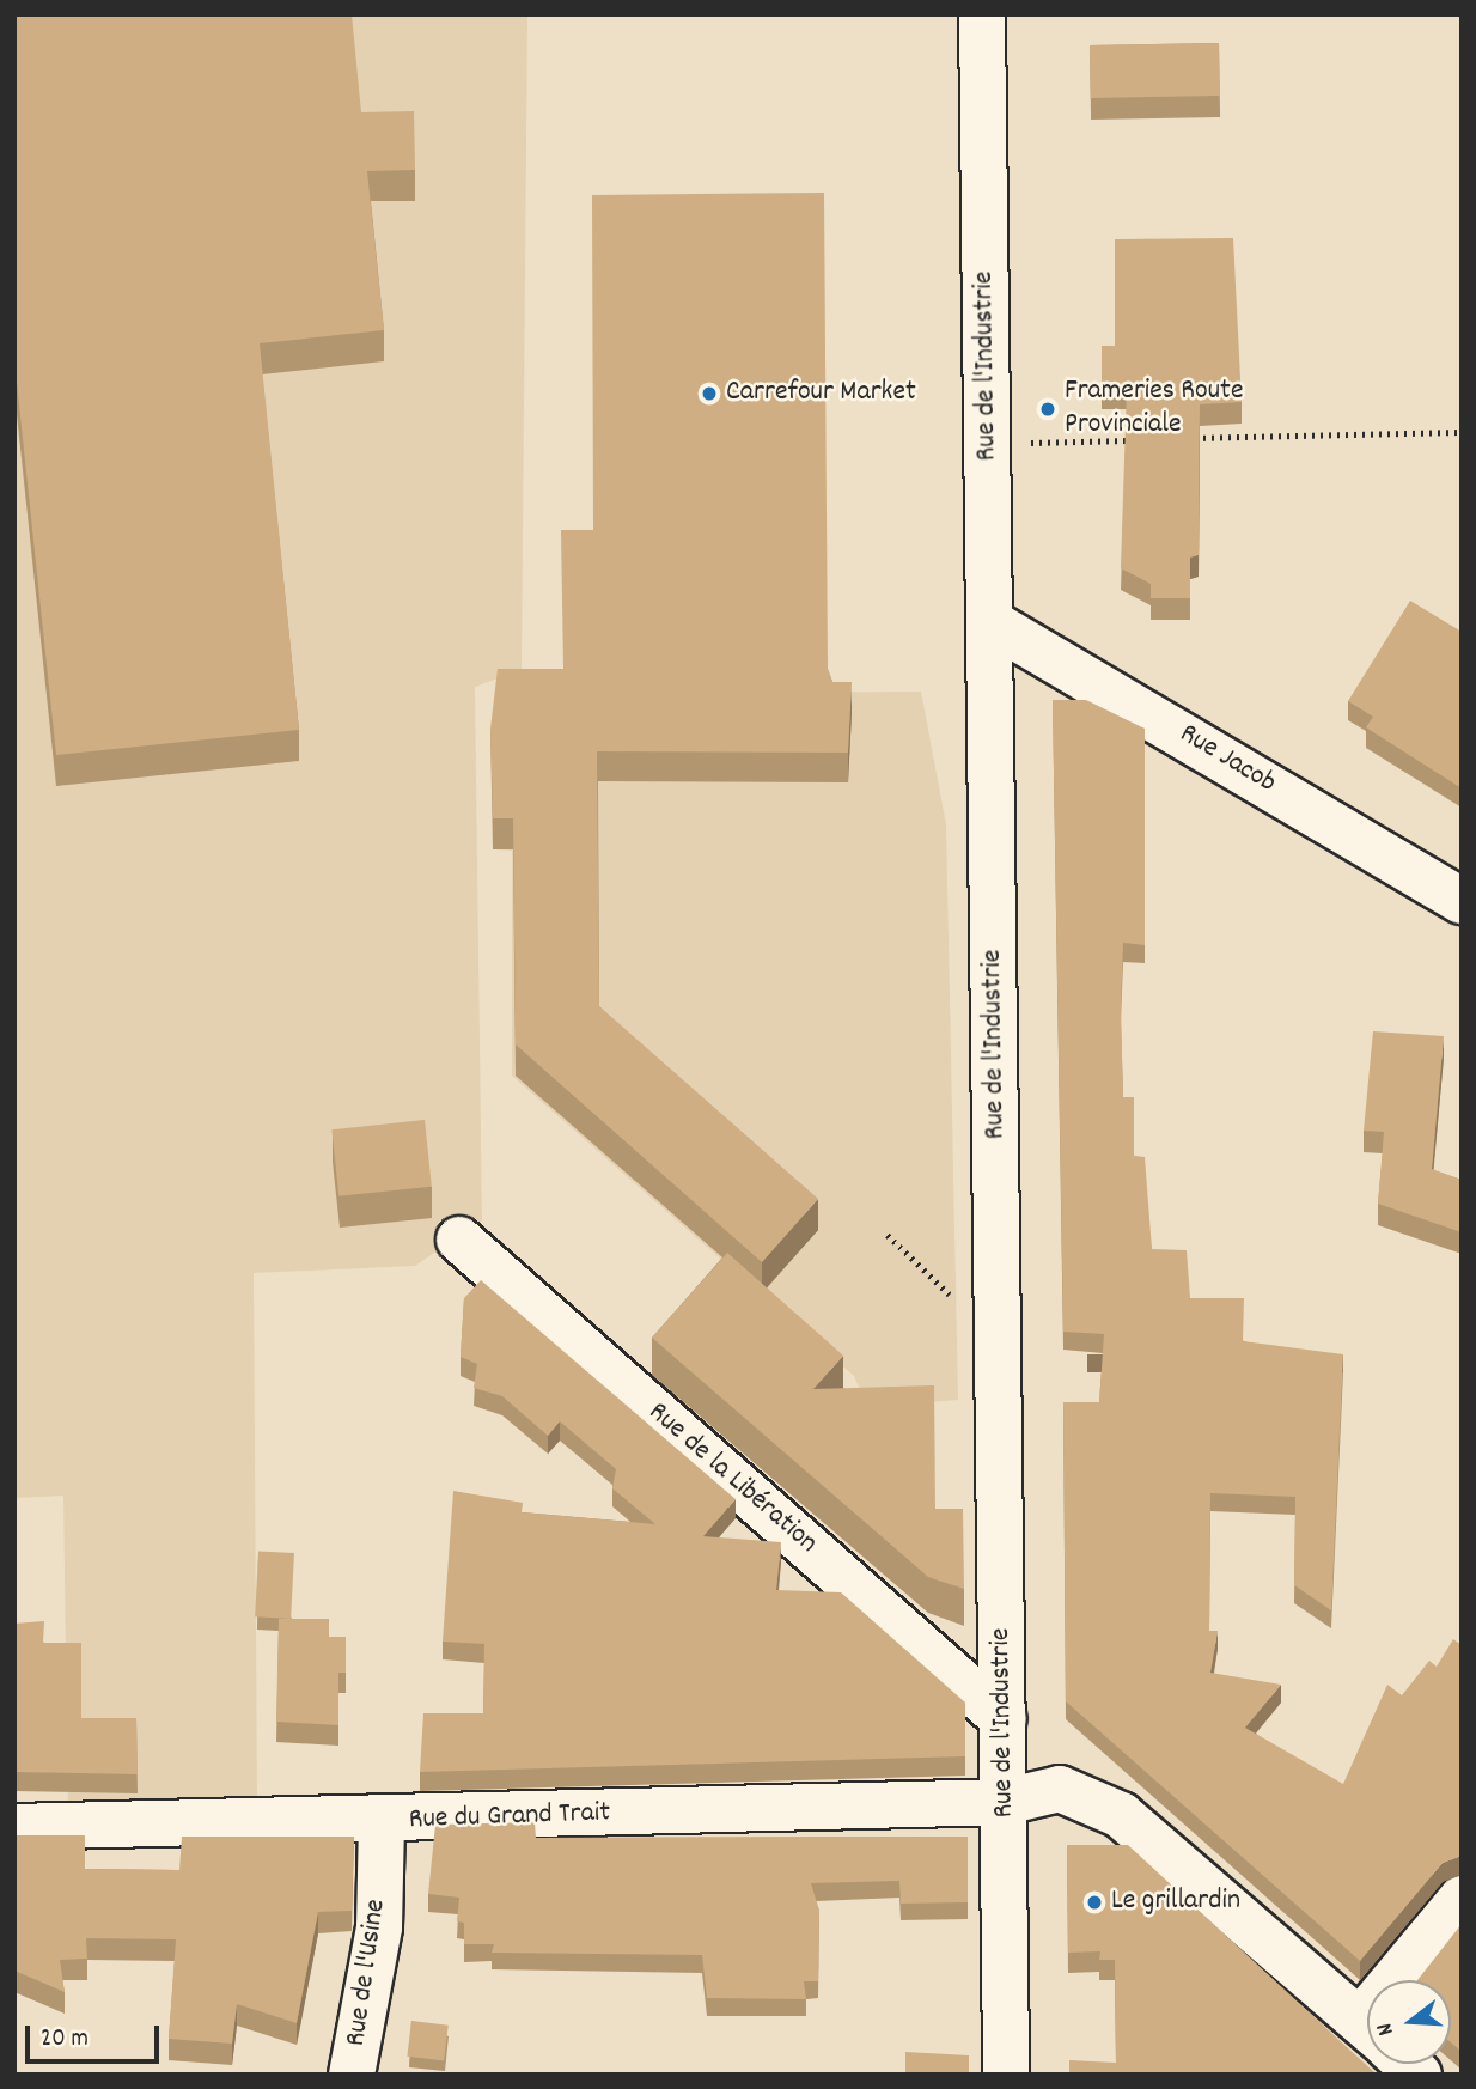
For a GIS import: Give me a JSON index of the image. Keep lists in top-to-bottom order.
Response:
{
  "streets": {
    "street": [
      "Rue de l'Industrie",
      "Rue Jacob",
      "Rue de la Libération",
      "Rue du Grand Trait",
      "Rue de l'Usine"
    ]
  },
  "crossings": [
    ["Rue de l'Industrie", "Rue Jacob"],
    ["Rue de l'Industrie", "Rue de la Libération"],
    ["Rue de l'Industrie", "Rue du Grand Trait"],
    ["Rue du Grand Trait", "Rue de l'Usine"]
  ],
  "places": ["Carrefour Market", "Frameries Route Provinciale", "Le grillardin"],
  "scale_bar": "20 m",
  "north": "left"
}
